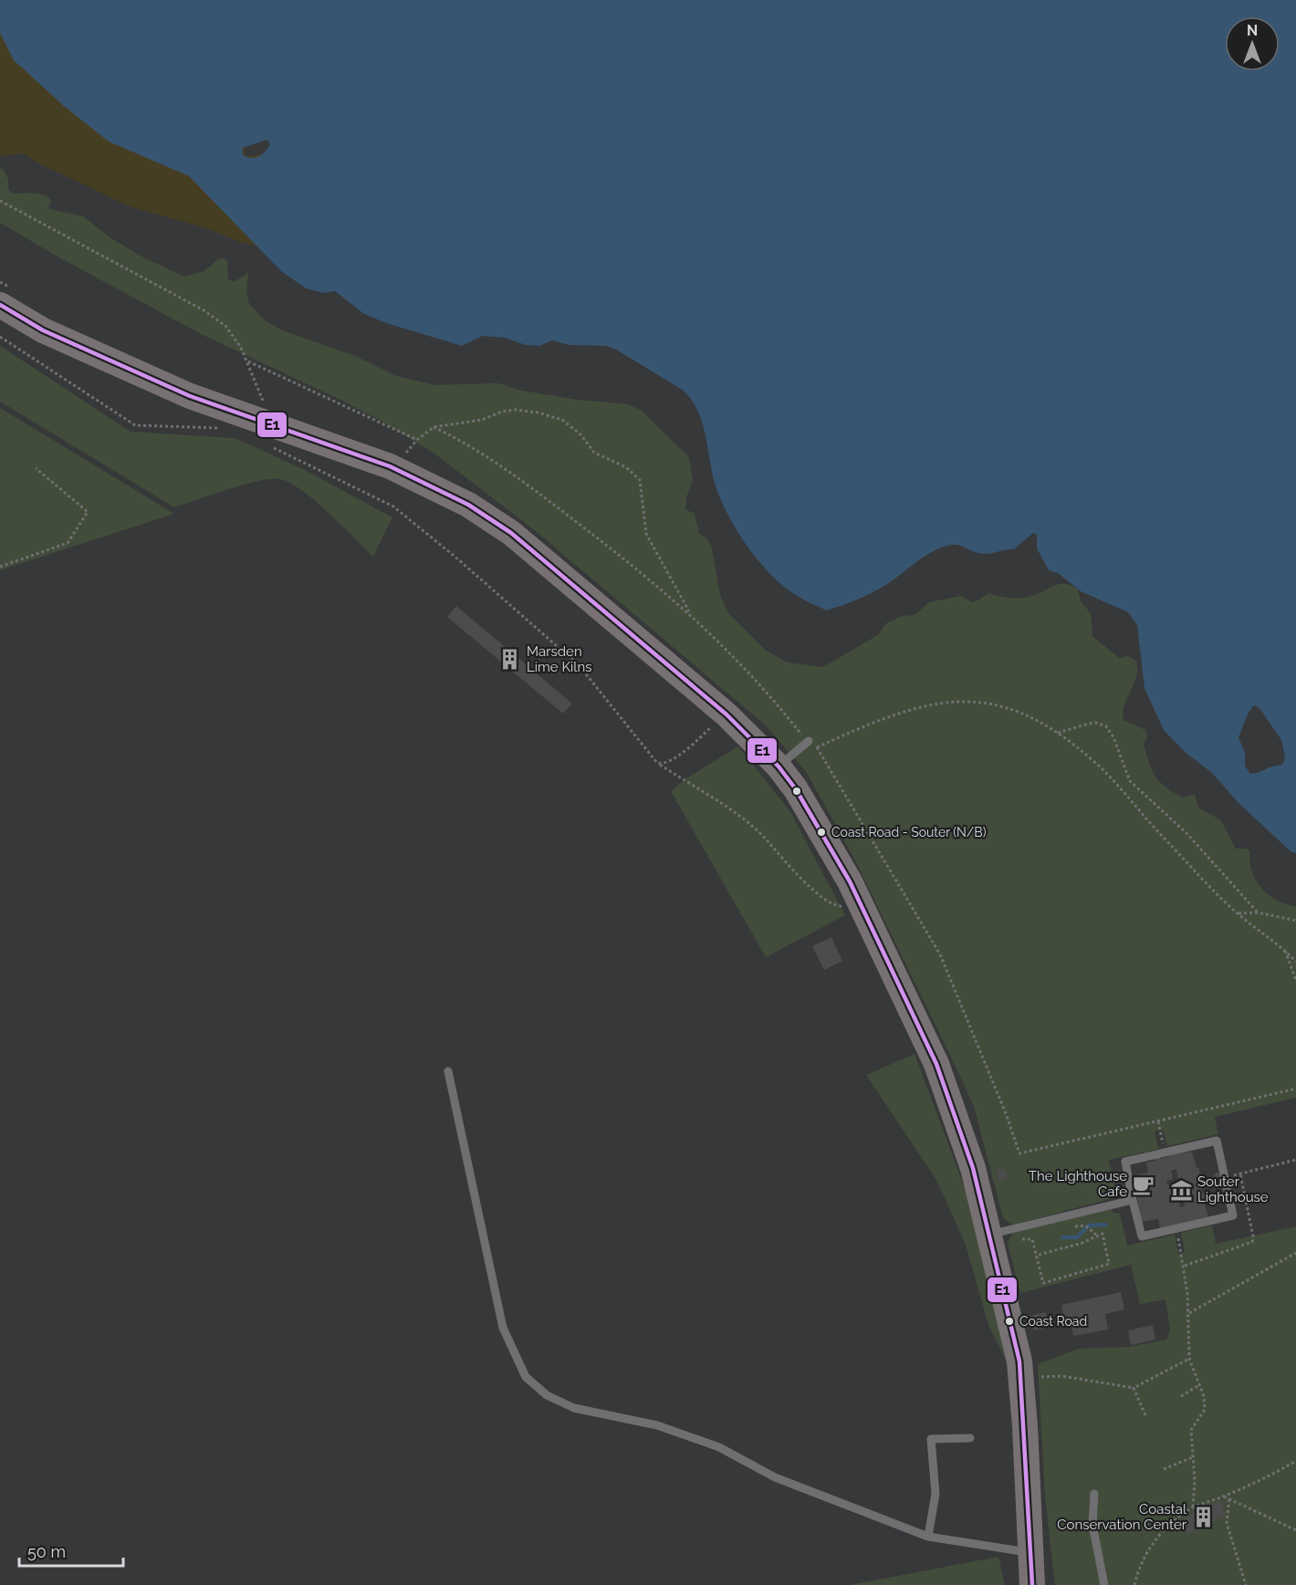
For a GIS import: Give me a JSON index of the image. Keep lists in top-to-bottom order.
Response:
{
  "places": {
    "building": ["Marsden Lime Kilns", "Coastal Conservation Center"],
    "other": ["Coast Road - Souter (N/B)", "Coast Road"],
    "cafe": ["The Lighthouse Cafe"],
    "museum": ["Souter Lighthouse"]
  },
  "lines": ["transit line E1"],
  "scale_bar": "50 m",
  "north": "top"
}
